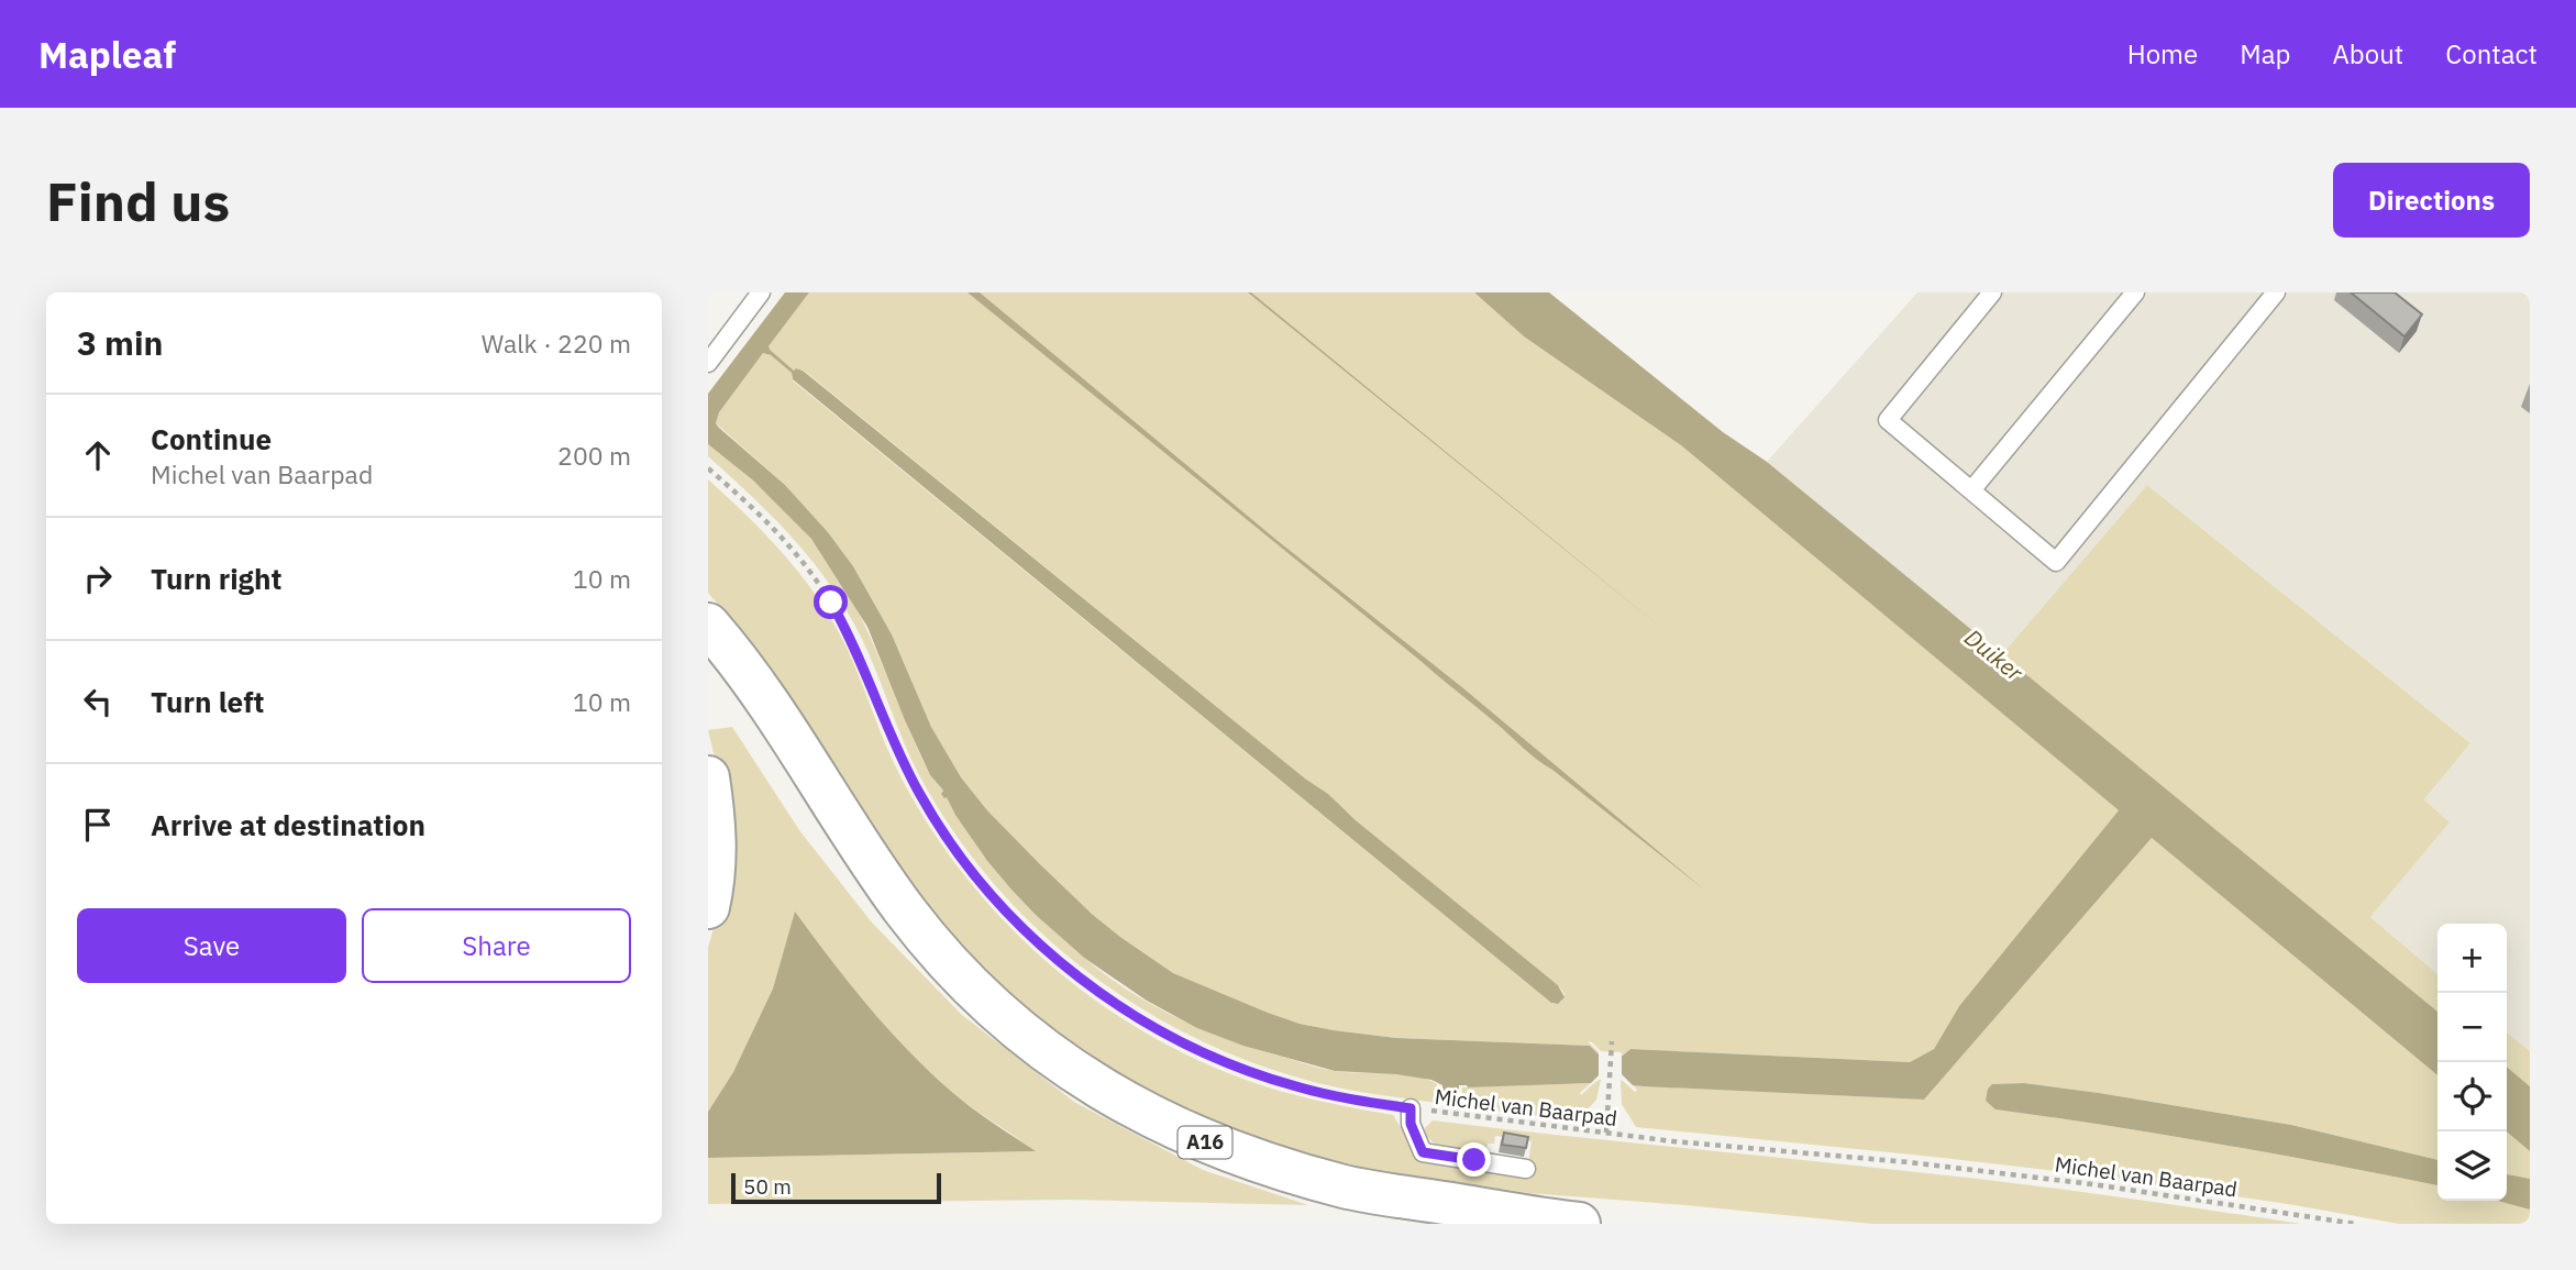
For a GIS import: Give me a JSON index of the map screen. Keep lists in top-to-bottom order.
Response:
{
  "streets": {
    "highway": ["A16"],
    "path": ["Michel van Baarpad"]
  },
  "water": ["Duiker"],
  "scale_bar": "50 m",
  "page": {
    "header": "Mapleaf",
    "nav": [
      "Home",
      "Map",
      "About",
      "Contact"
    ],
    "buttons": [
      "Directions",
      ["Save", "Share"]
    ],
    "title": "Find us",
    "heading": ["3 min", "Walk · 220 m"],
    "list": [
      ["Continue", "Michel van Baarpad", "200 m"],
      ["Turn right", "10 m"],
      ["Turn left", "10 m"],
      "Arrive at destination"
    ],
    "map_buttons": ["+", "−"],
    "scale": "50 m"
  }
}
